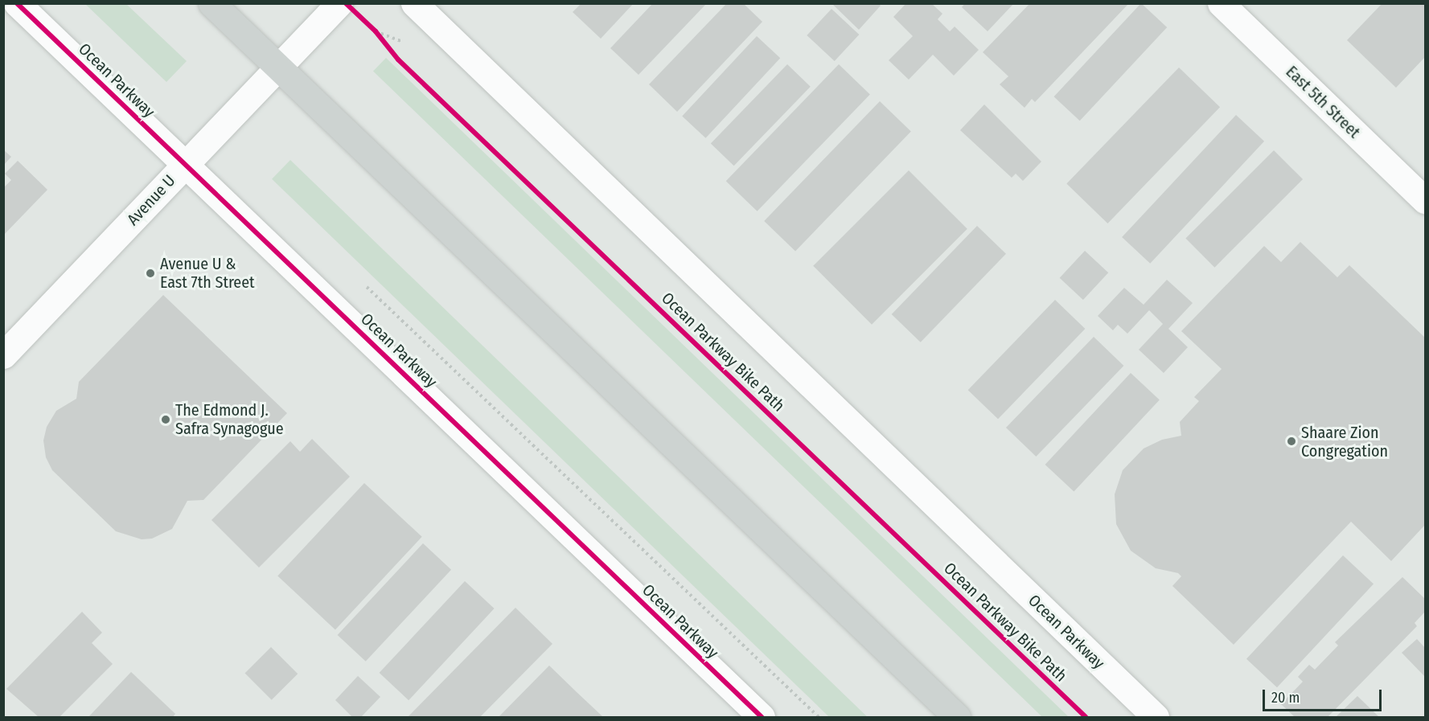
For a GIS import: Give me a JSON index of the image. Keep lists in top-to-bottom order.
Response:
{
  "streets": {
    "street": ["Ocean Parkway", "East 5th Street", "Avenue U"],
    "cycle path": ["Ocean Parkway Bike Path"]
  },
  "crossings": [
    ["Ocean Parkway", "Avenue U"]
  ],
  "places": ["Avenue U & East 7th Street", "The Edmond J. Safra Synagogue", "Shaare Zion Congregation"],
  "scale_bar": "20 m"
}
